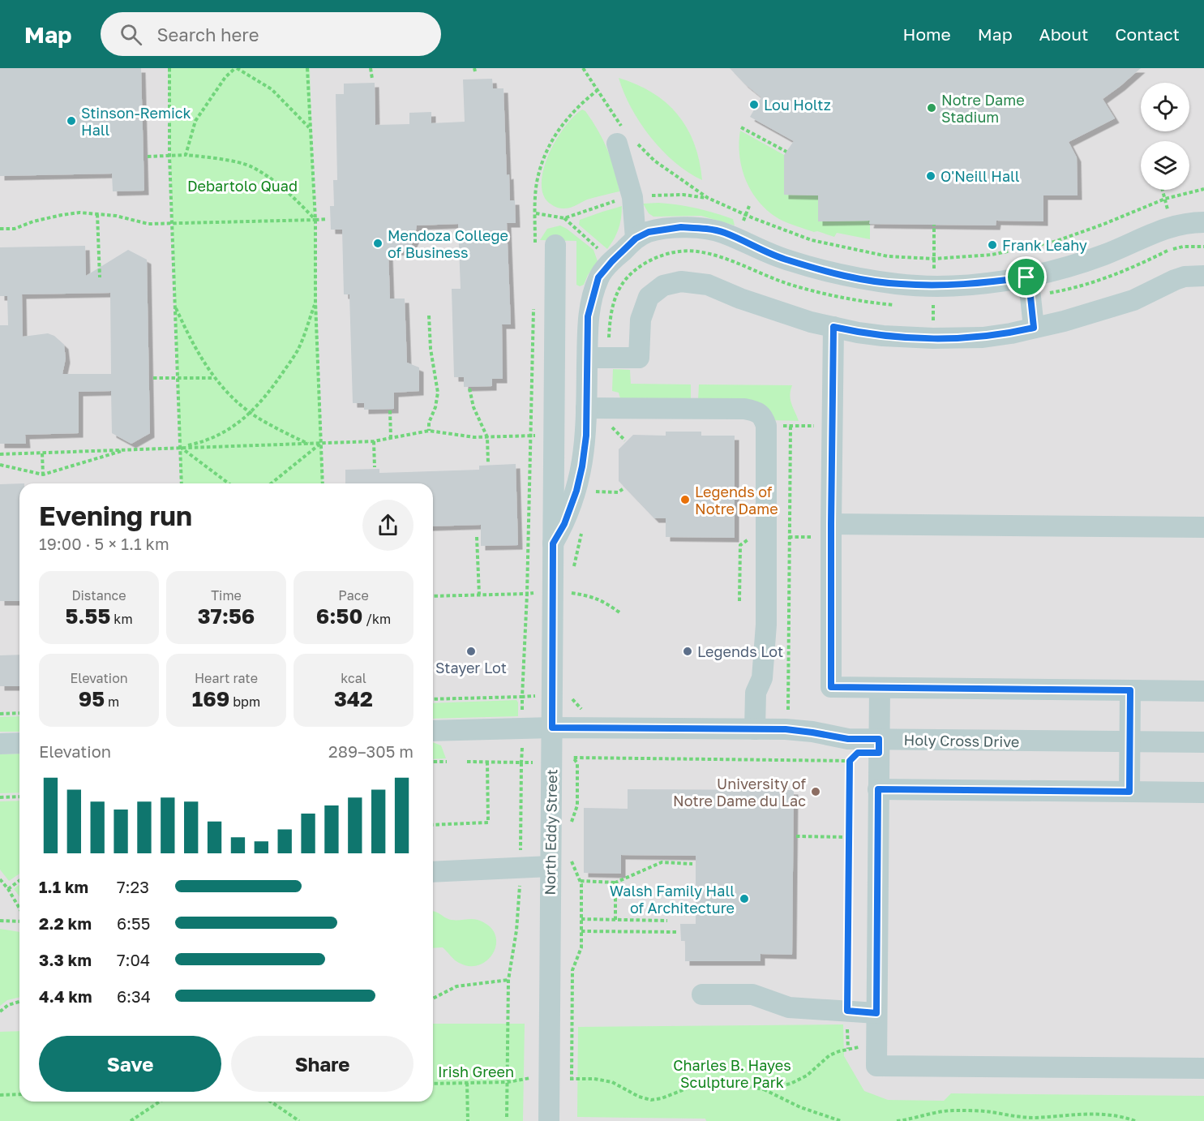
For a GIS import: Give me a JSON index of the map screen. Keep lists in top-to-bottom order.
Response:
{
  "streets": {
    "street": ["Holy Cross Drive", "North Eddy Street"]
  },
  "crossings": [
    ["Holy Cross Drive", "North Eddy Street"]
  ],
  "parks": ["Debartolo Quad", "Charles B. Hayes Sculpture Park", "Irish Green"],
  "places": [
    "Lou Holtz",
    "Notre Dame Stadium",
    "Stinson-Remick Hall",
    "O'Neill Hall",
    "Mendoza College of Business",
    "Frank Leahy",
    "Legends of Notre Dame",
    "Stayer Lot",
    "Legends Lot",
    "University of Notre Dame du Lac",
    "Walsh Family Hall of Architecture"
  ],
  "page": {
    "header": "Map",
    "search": "Search here",
    "nav": [
      "Home",
      "Map",
      "About",
      "Contact"
    ],
    "heading": ["Evening run", "19:00 · 5 × 1.1 km"],
    "stats": [
      ["Distance", "5.55 km"],
      ["Time", "37:56"],
      ["Pace", "6:50 /km"],
      ["Elevation", "95 m"],
      ["Heart rate", "169 bpm"],
      ["kcal", "342"]
    ],
    "chart": ["Elevation", "289–305 m"],
    "list": [
      {
        "name": "1.1 km",
        "note": "7:23"
      },
      {
        "name": "2.2 km",
        "note": "6:55"
      },
      {
        "name": "3.3 km",
        "note": "7:04"
      },
      {
        "name": "4.4 km",
        "note": "6:34"
      }
    ],
    "buttons": ["Save", "Share"]
  }
}
